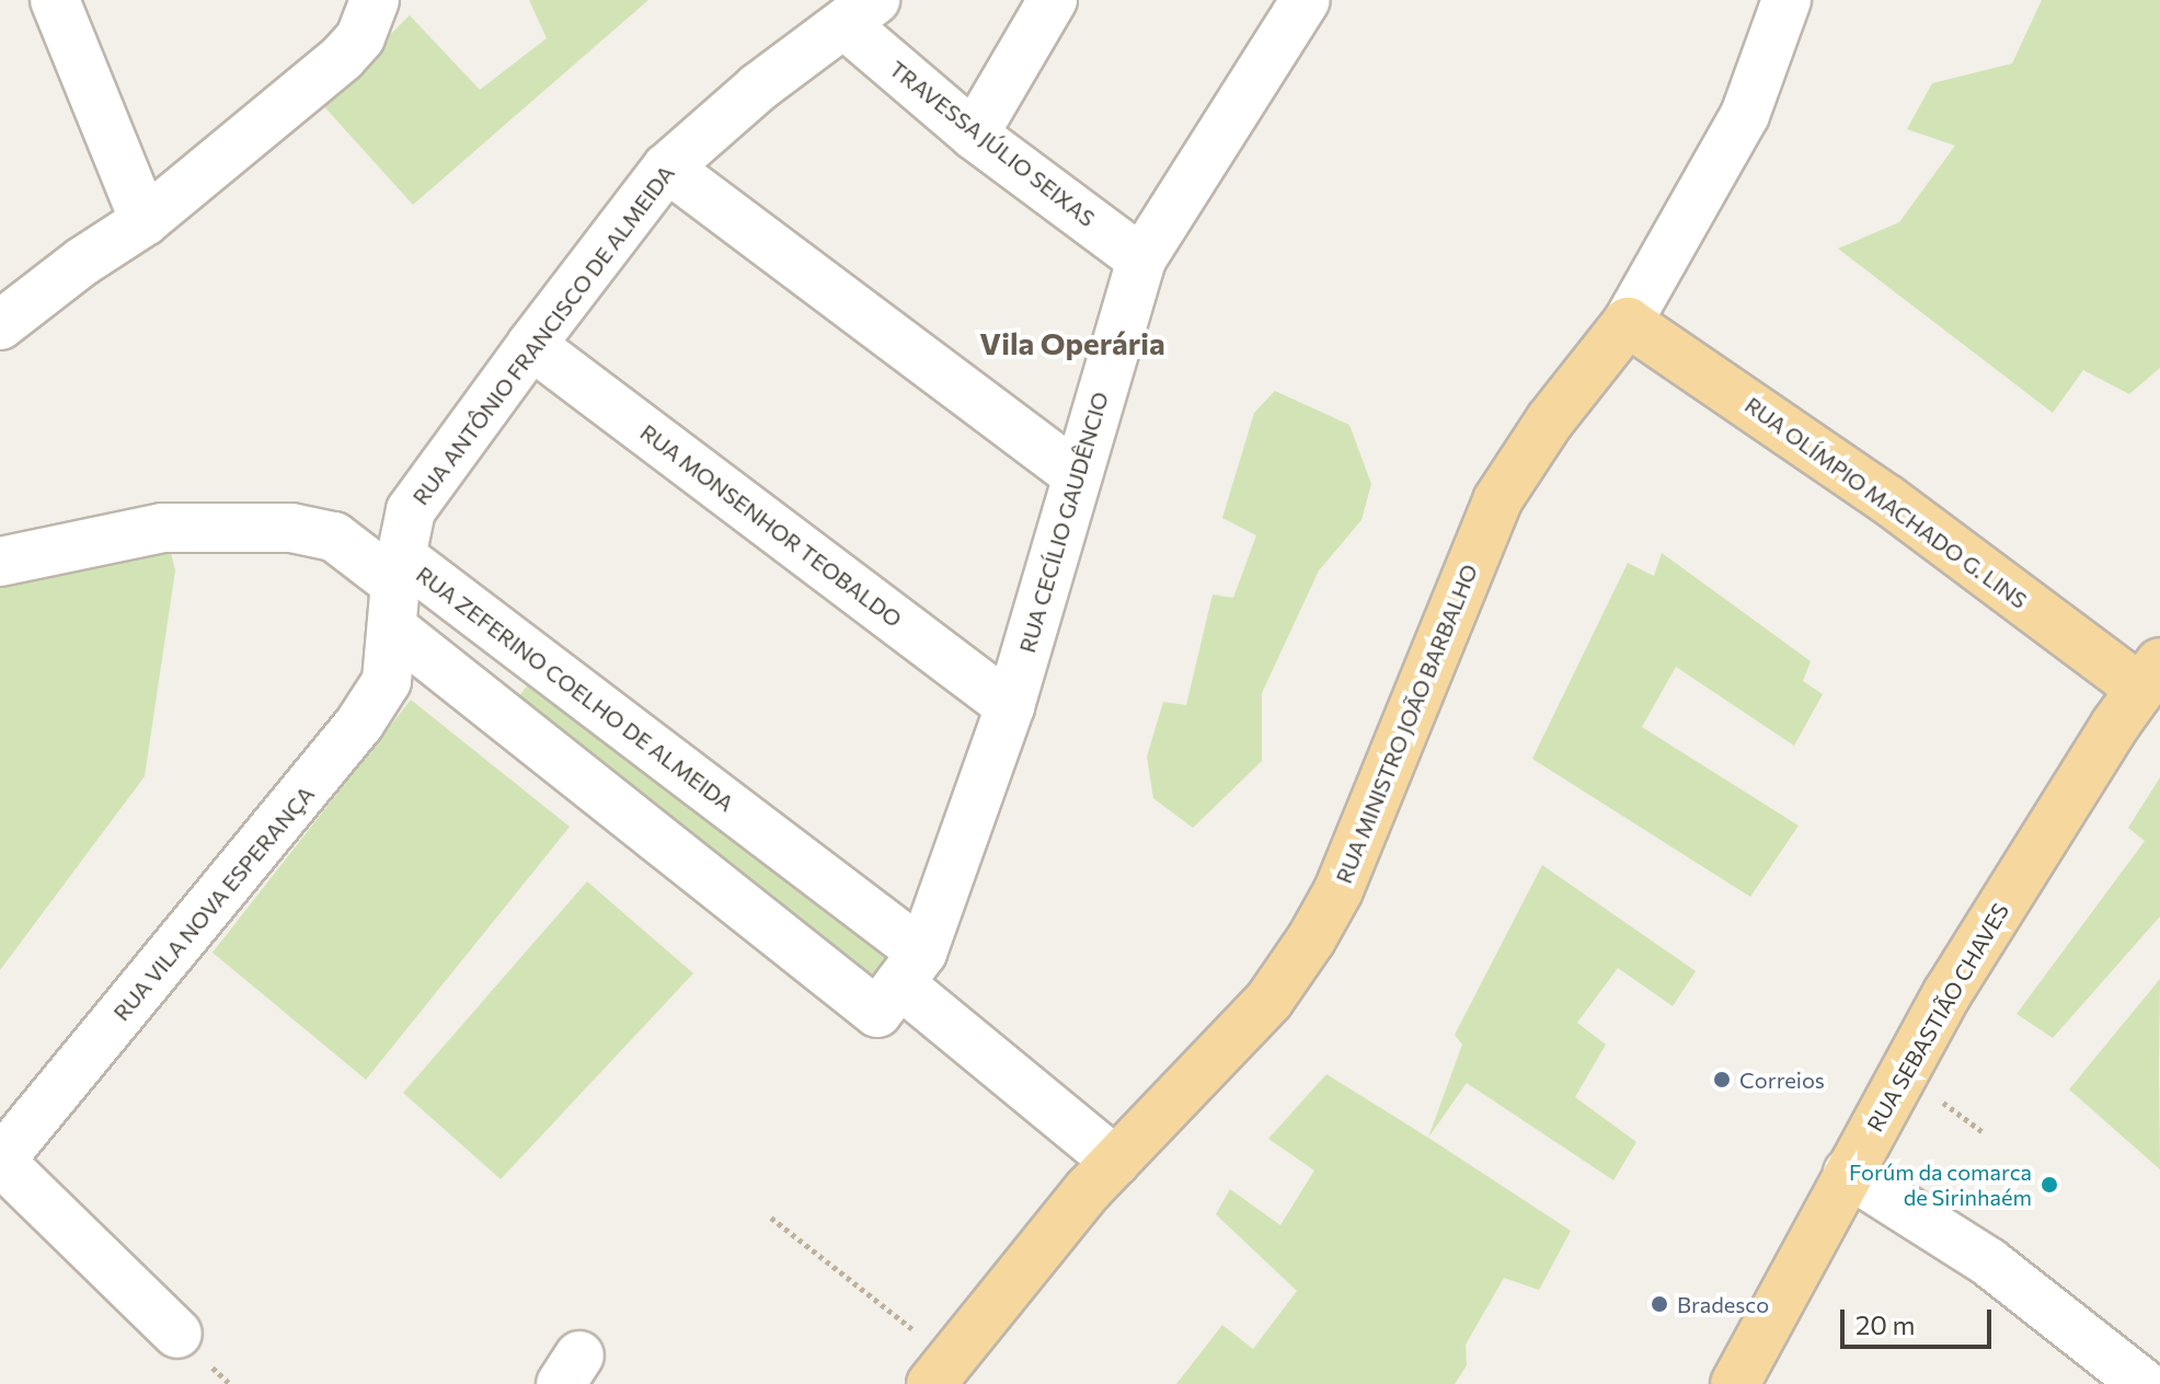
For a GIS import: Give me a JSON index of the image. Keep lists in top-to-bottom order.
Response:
{
  "streets": {
    "main road": ["RUA OLÍMPIO MACHADO G. LINS", "RUA MINISTRO JOÃO BARBALHO", "RUA SEBASTIÃO CHAVES"],
    "street": [
      "TRAVESSA JÚLIO SEIXAS",
      "RUA ANTÔNIO FRANCISCO DE ALMEIDA",
      "RUA CECÍLIO GAUDÊNCIO",
      "RUA MONSENHOR TEOBALDO",
      "RUA ZEFERINO COELHO DE ALMEIDA",
      "RUA VILA NOVA ESPERANÇA"
    ]
  },
  "crossings": [
    ["TRAVESSA JÚLIO SEIXAS", "RUA ANTÔNIO FRANCISCO DE ALMEIDA"],
    ["TRAVESSA JÚLIO SEIXAS", "RUA CECÍLIO GAUDÊNCIO"],
    ["RUA ANTÔNIO FRANCISCO DE ALMEIDA", "RUA MONSENHOR TEOBALDO"],
    ["RUA ANTÔNIO FRANCISCO DE ALMEIDA", "RUA ZEFERINO COELHO DE ALMEIDA"],
    ["RUA ANTÔNIO FRANCISCO DE ALMEIDA", "RUA VILA NOVA ESPERANÇA"],
    ["RUA OLÍMPIO MACHADO G. LINS", "RUA MINISTRO JOÃO BARBALHO"],
    ["RUA OLÍMPIO MACHADO G. LINS", "RUA SEBASTIÃO CHAVES"],
    ["RUA CECÍLIO GAUDÊNCIO", "RUA MONSENHOR TEOBALDO"],
    ["RUA CECÍLIO GAUDÊNCIO", "RUA ZEFERINO COELHO DE ALMEIDA"],
    ["RUA ZEFERINO COELHO DE ALMEIDA", "RUA VILA NOVA ESPERANÇA"]
  ],
  "districts": ["Vila Operária"],
  "places": ["Correios", "Forúm da comarca de Sirinhaém", "Bradesco"],
  "scale_bar": "20 m"
}
